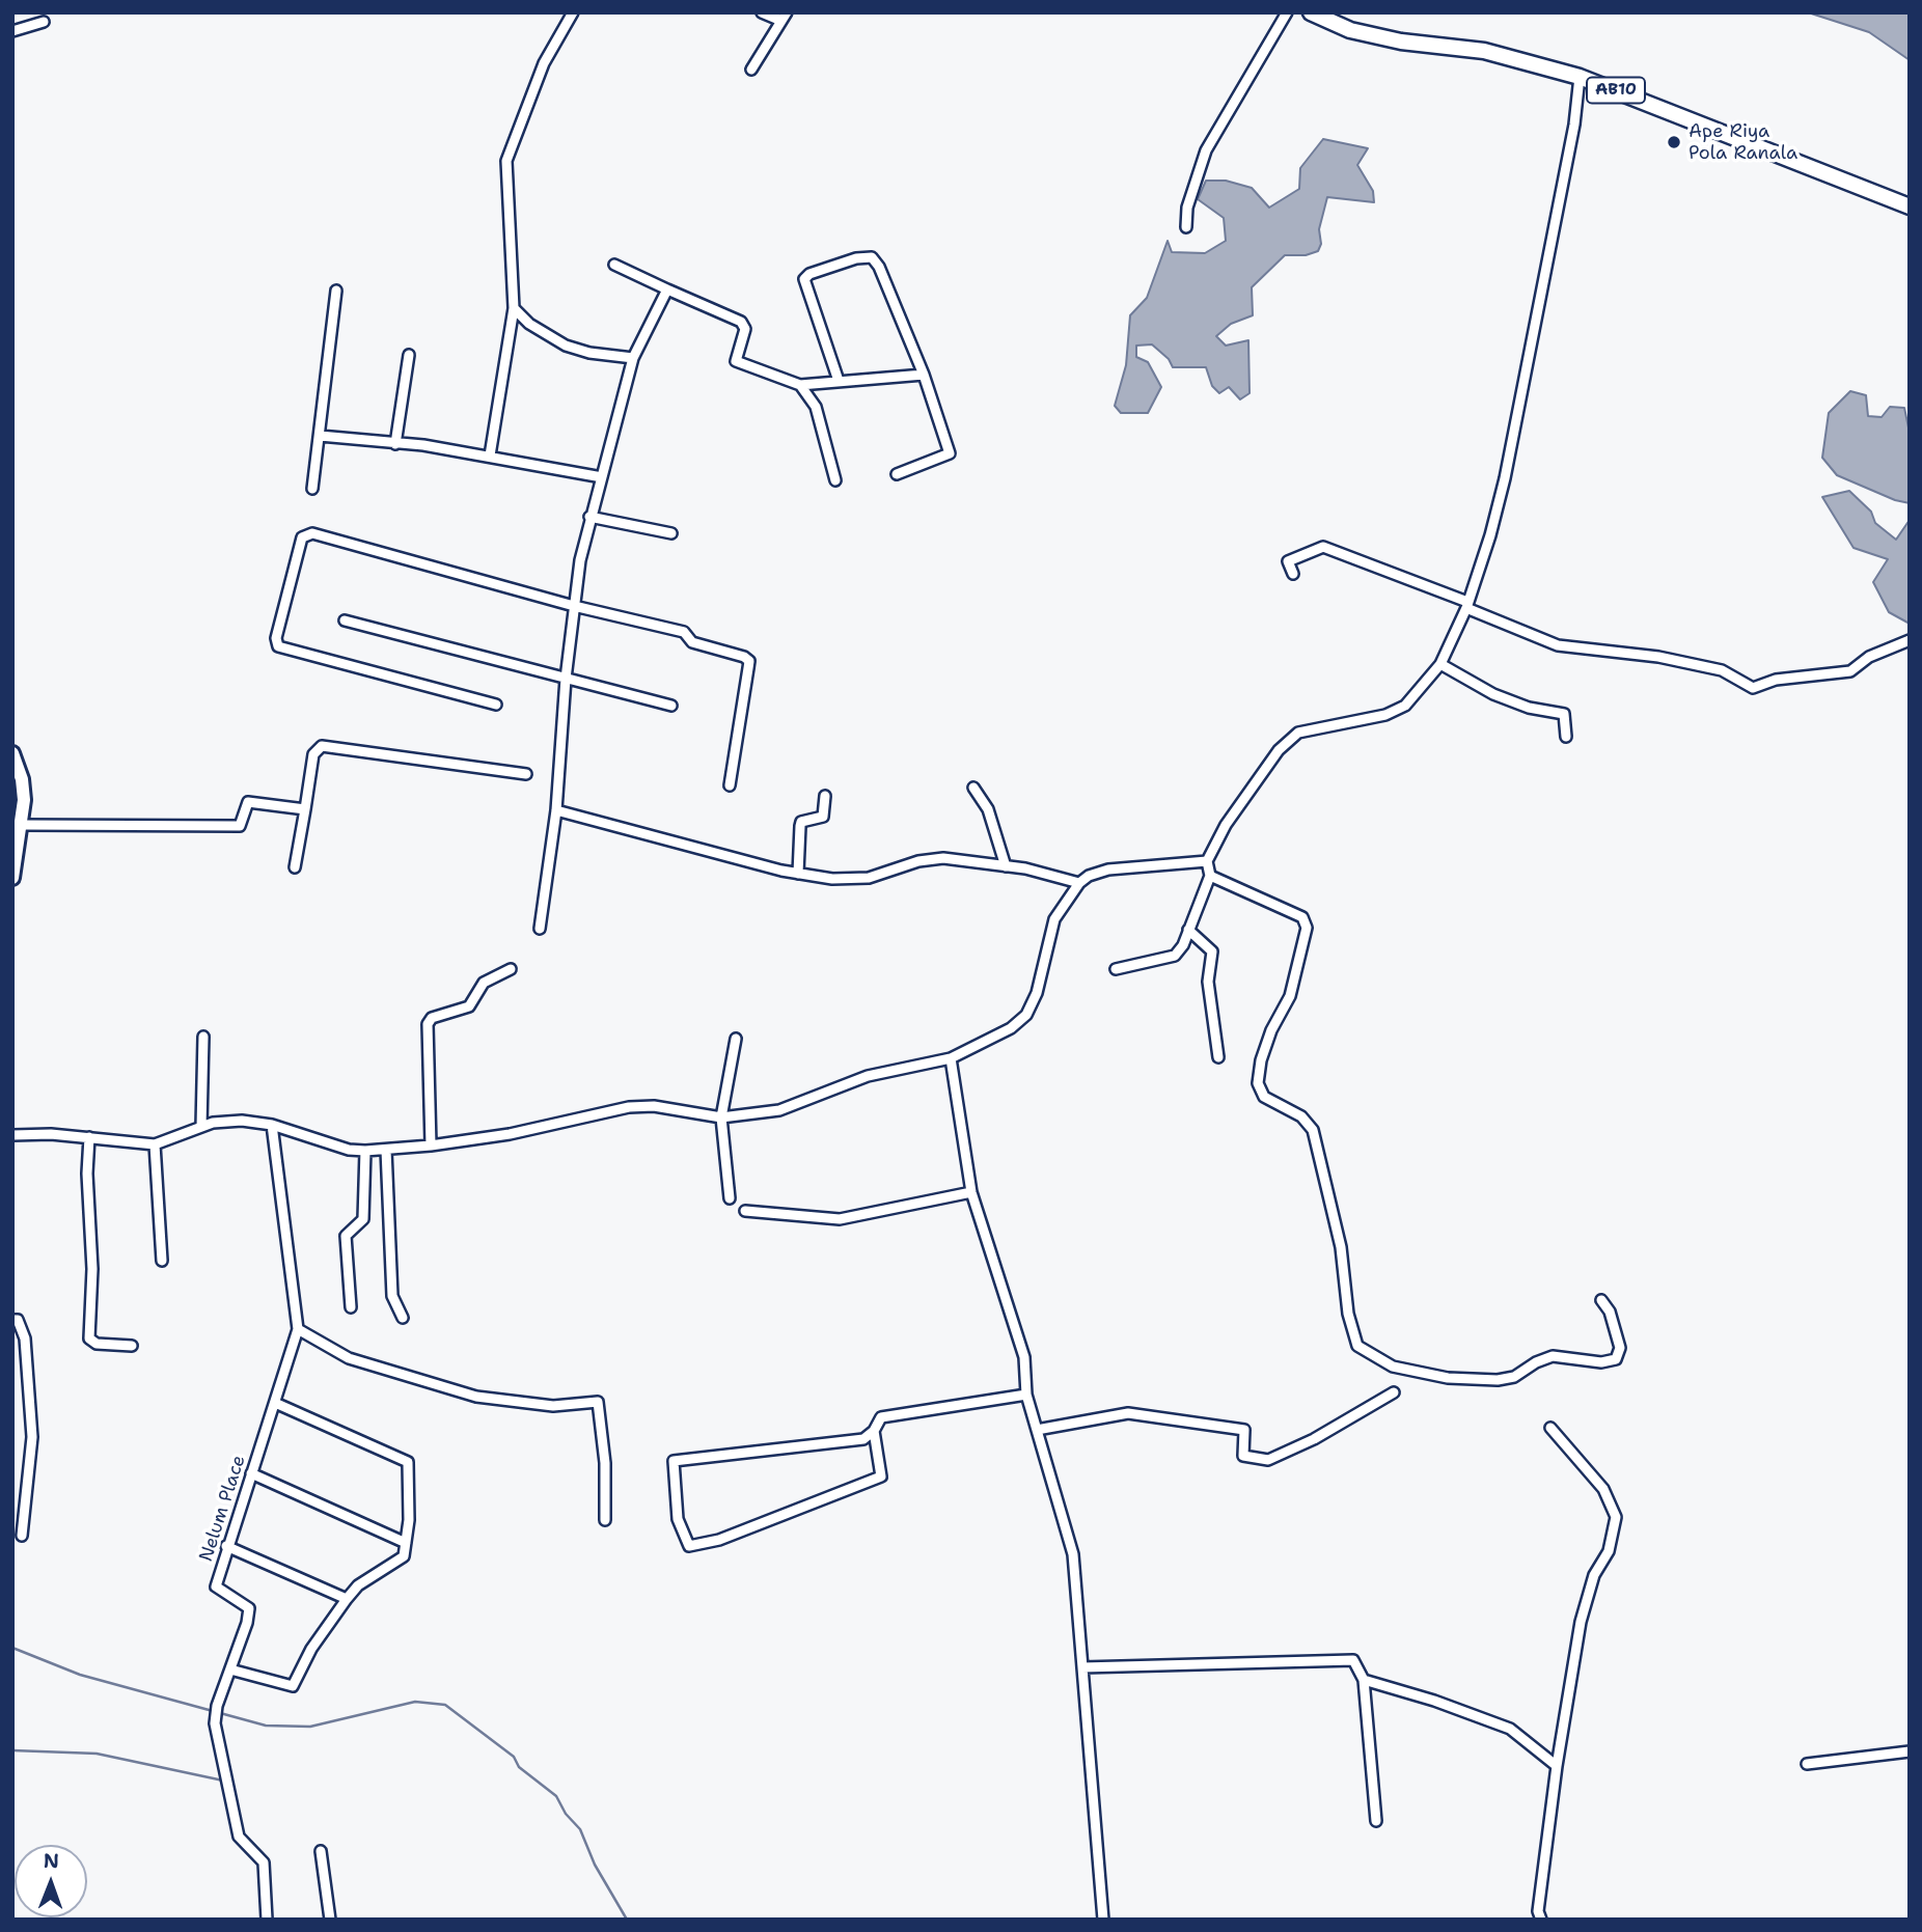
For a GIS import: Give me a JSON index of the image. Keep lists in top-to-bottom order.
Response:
{
  "streets": {
    "main road": ["AB10"],
    "street": ["Nelum Place"]
  },
  "places": ["Ape Riya Pola Ranala"],
  "north": "top"
}
